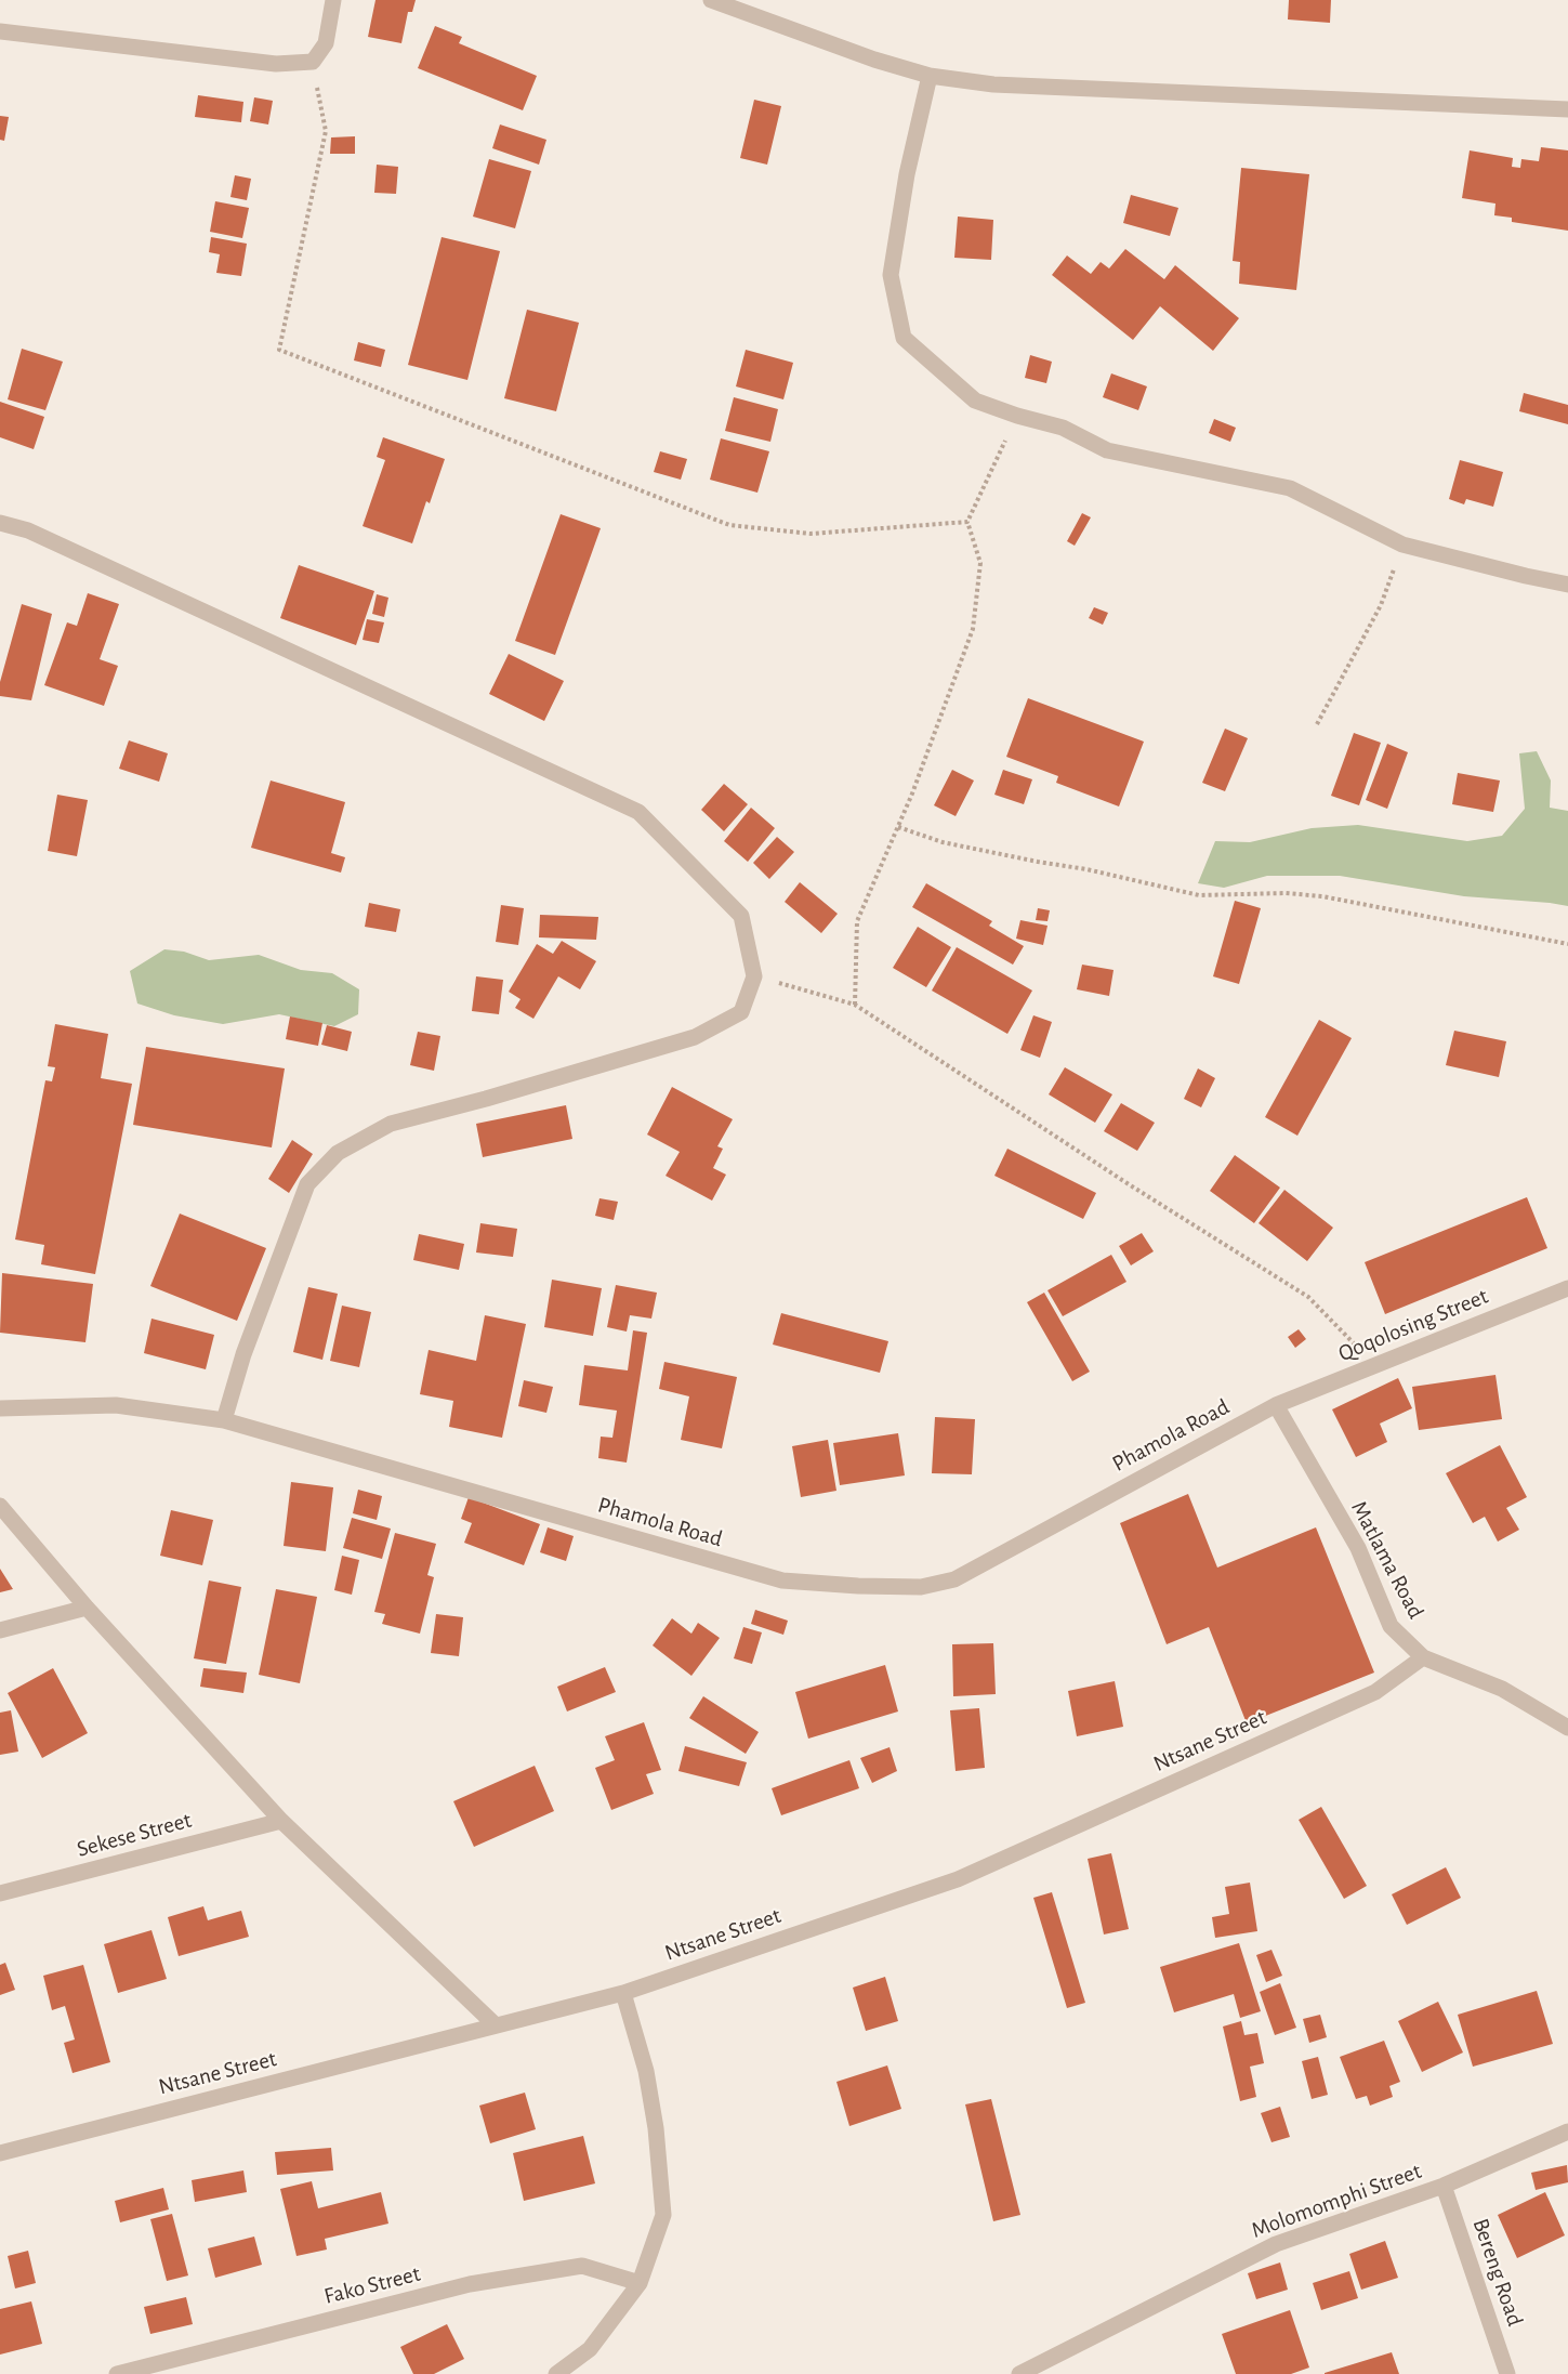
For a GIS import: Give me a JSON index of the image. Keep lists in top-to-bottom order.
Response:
{
  "streets": {
    "street": [
      "Qoqolosing Street",
      "Phamola Road",
      "Matlama Road",
      "Ntsane Street",
      "Sekese Street",
      "Molomomphi Street",
      "Bereng Road",
      "Fako Street"
    ]
  },
  "crossings": [
    ["Qoqolosing Street", "Phamola Road"],
    ["Qoqolosing Street", "Matlama Road"],
    ["Phamola Road", "Matlama Road"],
    ["Matlama Road", "Ntsane Street"],
    ["Molomomphi Street", "Bereng Road"]
  ]
}
